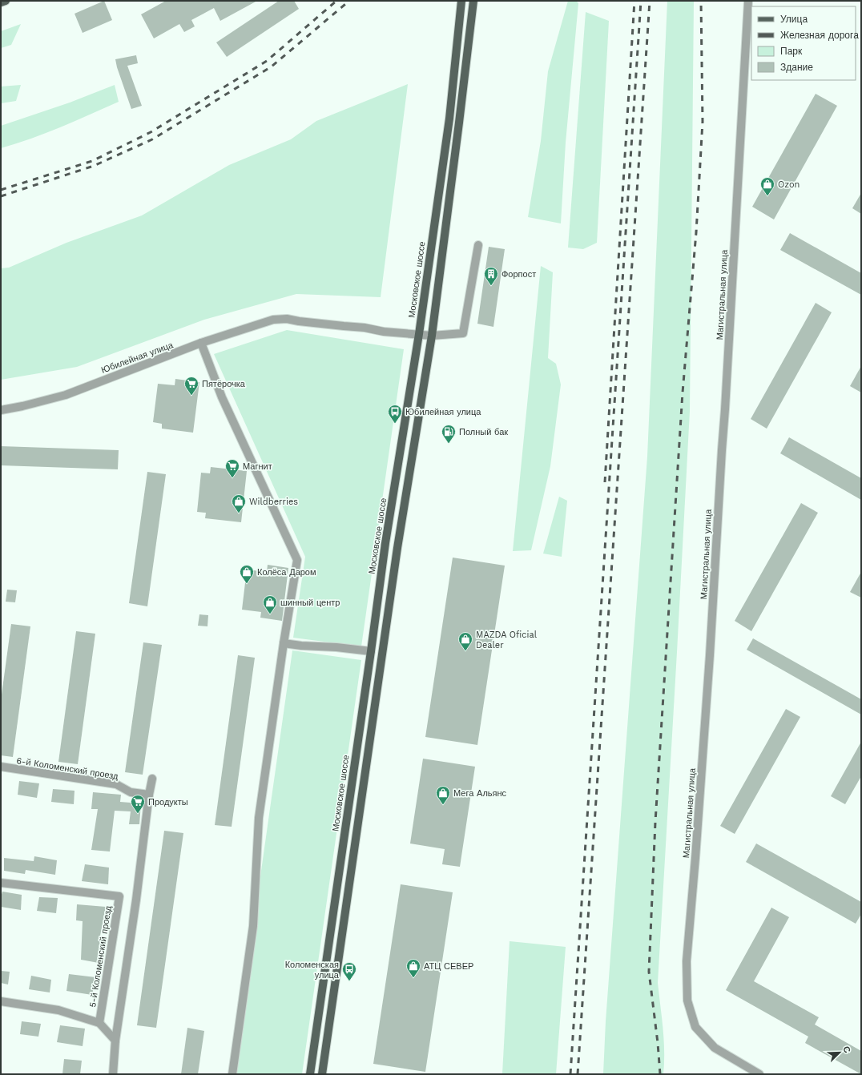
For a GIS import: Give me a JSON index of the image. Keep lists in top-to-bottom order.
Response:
{
  "streets": {
    "main road": ["Московское шоссе"],
    "street": [
      "Магистральная улица",
      "Юбилейная улица",
      "6-й Коломенский проезд",
      "5-й Коломенский проезд"
    ]
  },
  "crossings": [
    ["Московское шоссе", "Юбилейная улица"]
  ],
  "places": {
    "shop": [
      "Ozon",
      "Wildberries",
      "Колёса Даром",
      "шинный центр",
      "MAZDA Oficial Dealer",
      "Мега Альянс",
      "АТЦ СЕВЕР"
    ],
    "building": ["Форпост"],
    "supermarket": ["Пятёрочка", "Магнит", "Продукты"],
    "bus stop": ["Юбилейная улица", "Коломенская улица"],
    "fuel station": ["Полный бак"]
  },
  "legend": [
    "Улица",
    "Железная дорога",
    "Парк",
    "Здание"
  ],
  "north": "top right"
}
